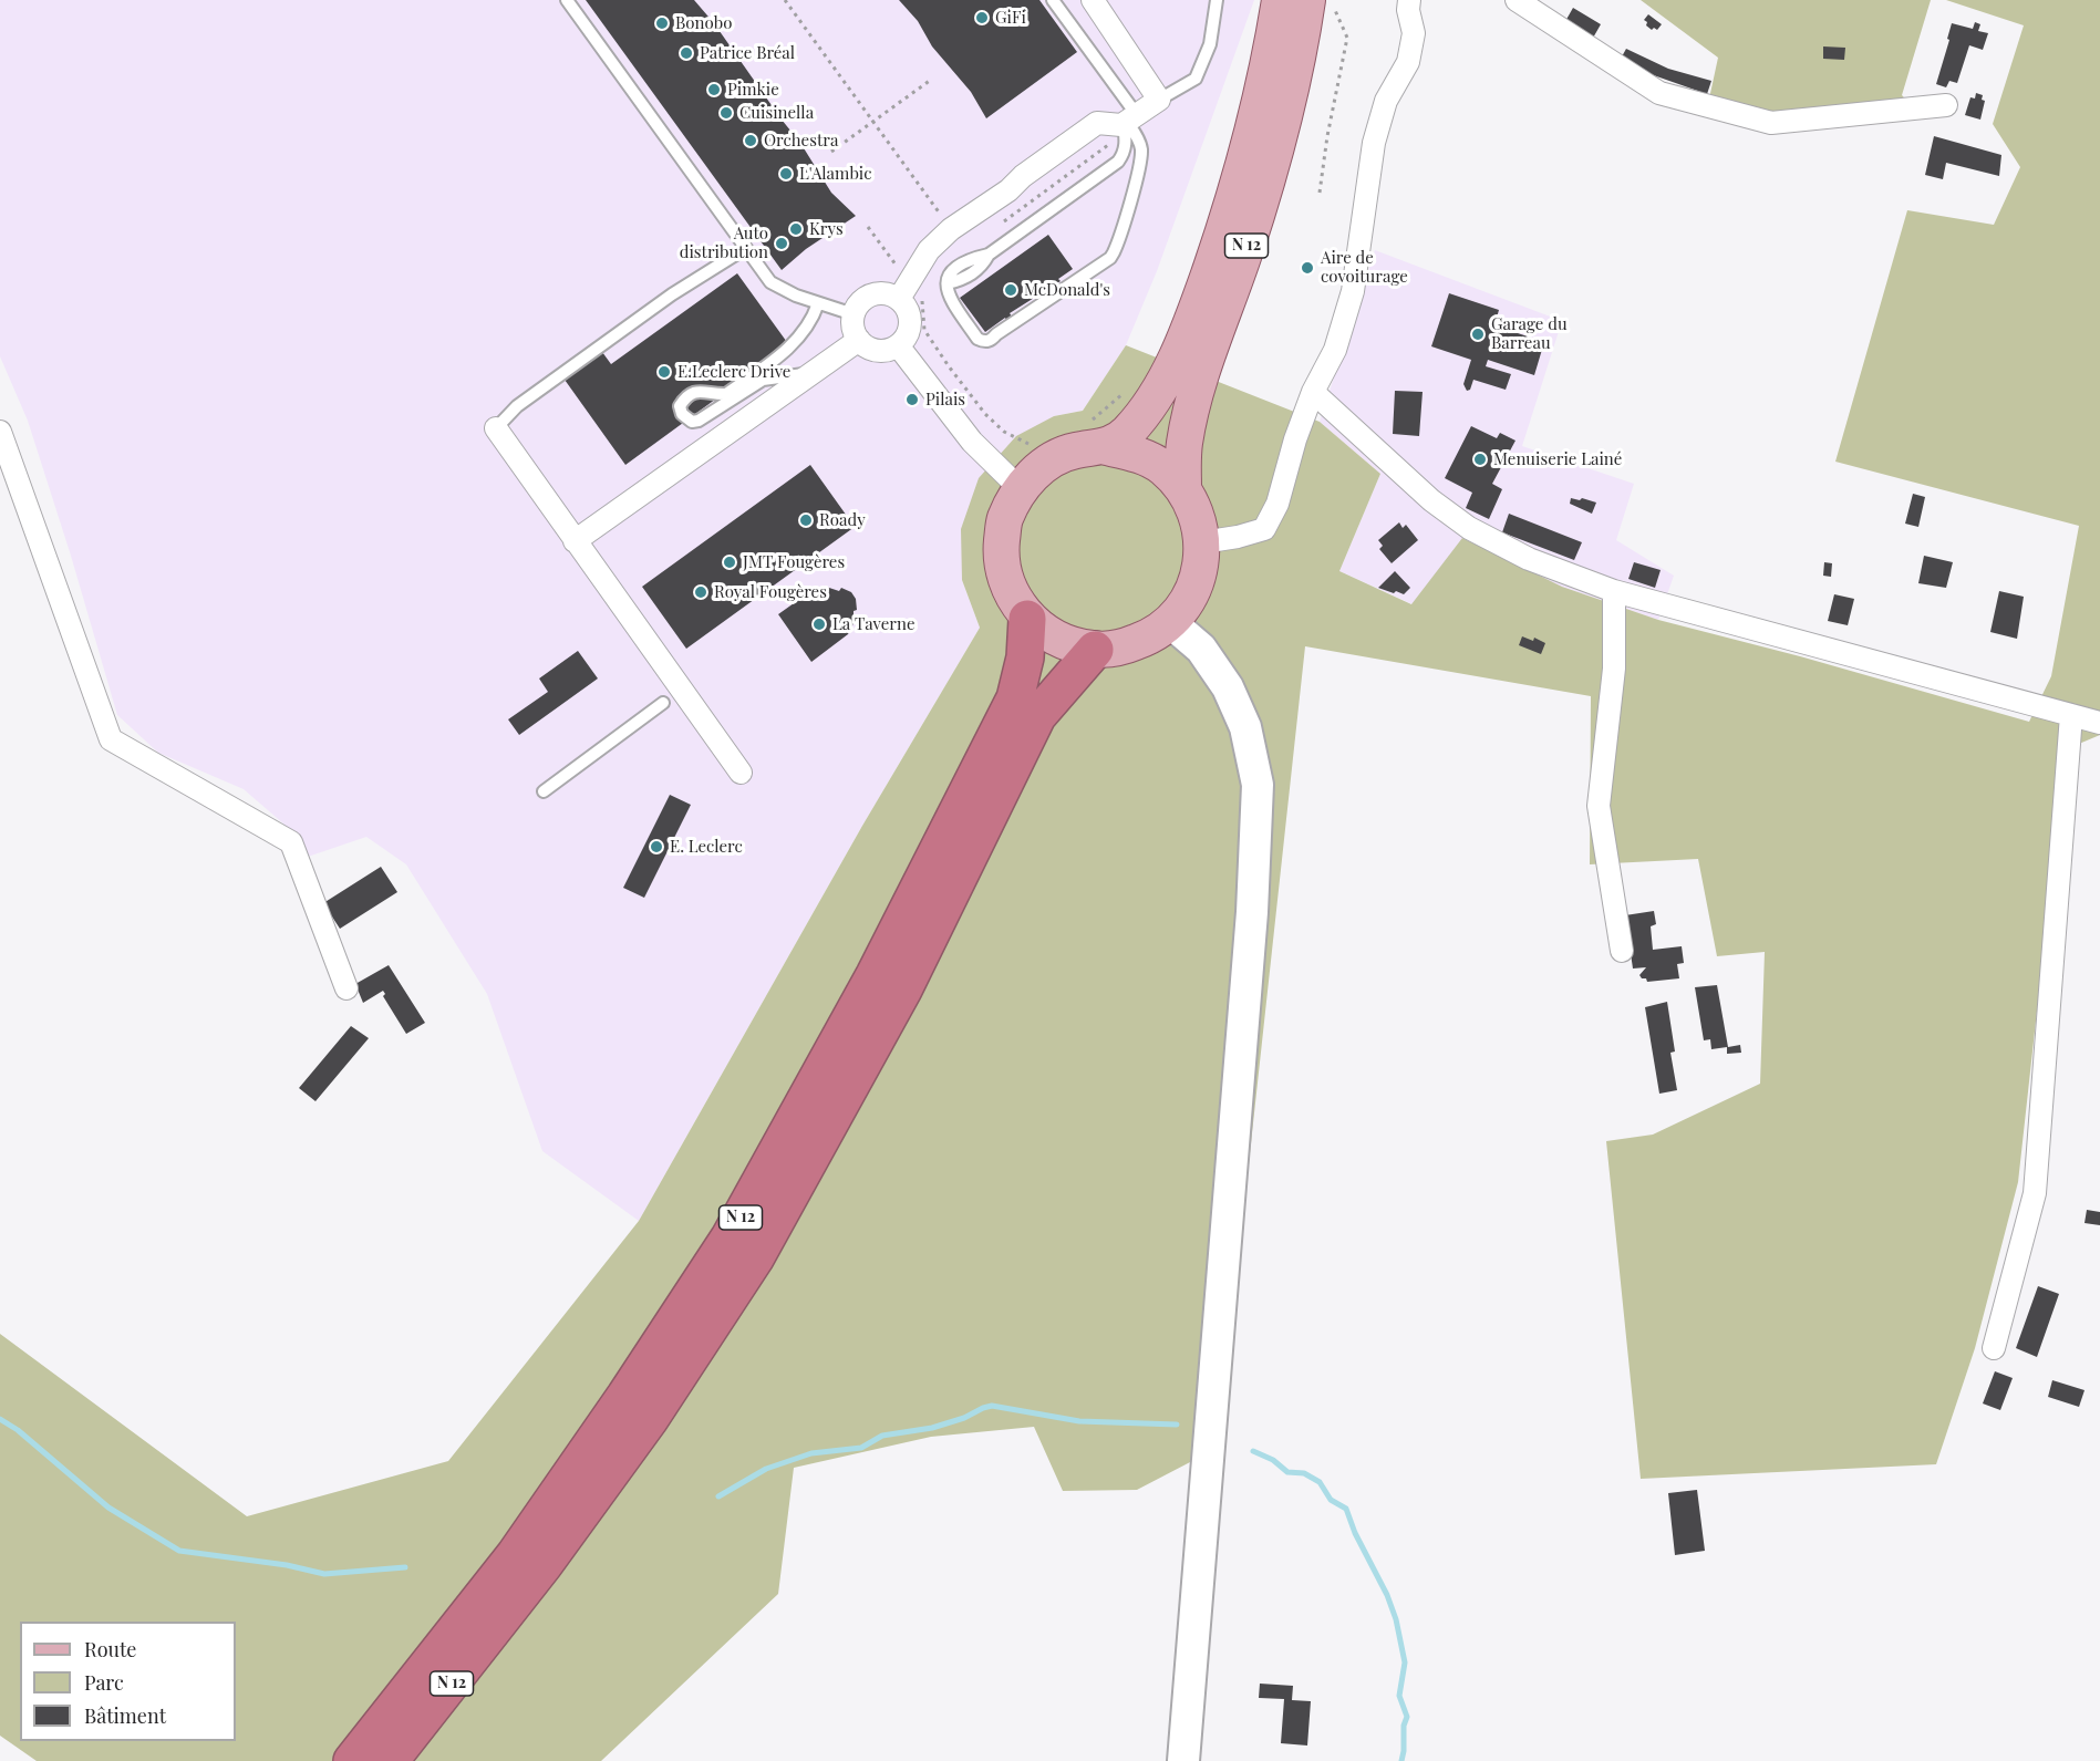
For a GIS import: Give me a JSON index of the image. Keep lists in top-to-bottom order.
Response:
{
  "streets": {
    "highway": ["N 12"]
  },
  "places": [
    "GiFi",
    "Bonobo",
    "Patrice Bréal",
    "Pimkie",
    "Cuisinella",
    "Orchestra",
    "L'Alambic",
    "Krys",
    "Auto distribution",
    "Aire de covoiturage",
    "McDonald's",
    "Garage du Barreau",
    "E.Leclerc Drive",
    "Pilais",
    "Menuiserie Lainé",
    "Roady",
    "JMT Fougères",
    "Royal Fougères",
    "La Taverne",
    "E. Leclerc"
  ],
  "legend": ["Route", "Parc", "Bâtiment"]
}
